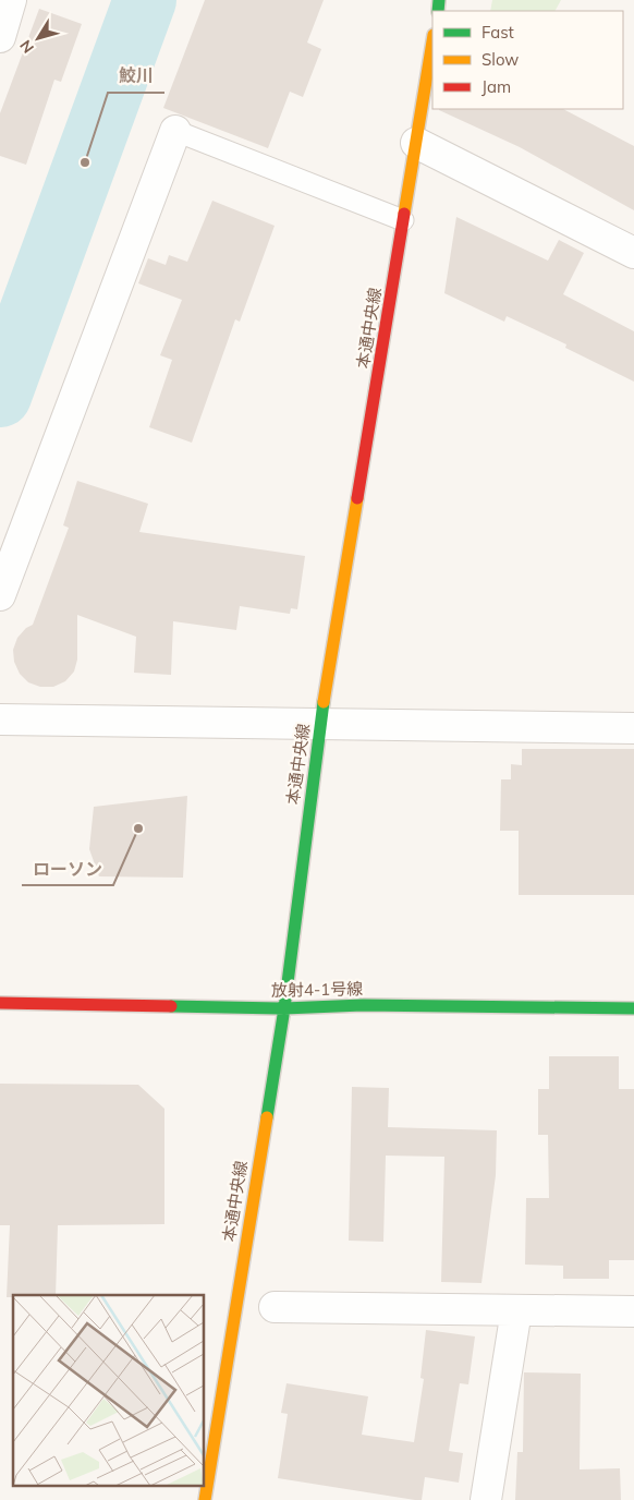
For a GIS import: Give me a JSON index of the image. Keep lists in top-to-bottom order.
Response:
{
  "streets": {
    "street": ["本通中央線", "放射4-1号線"]
  },
  "crossings": [
    ["本通中央線", "放射4-1号線"]
  ],
  "places": ["鮫川", "ローソン"],
  "legend": ["Fast", "Slow", "Jam"],
  "north": "bottom left"
}
